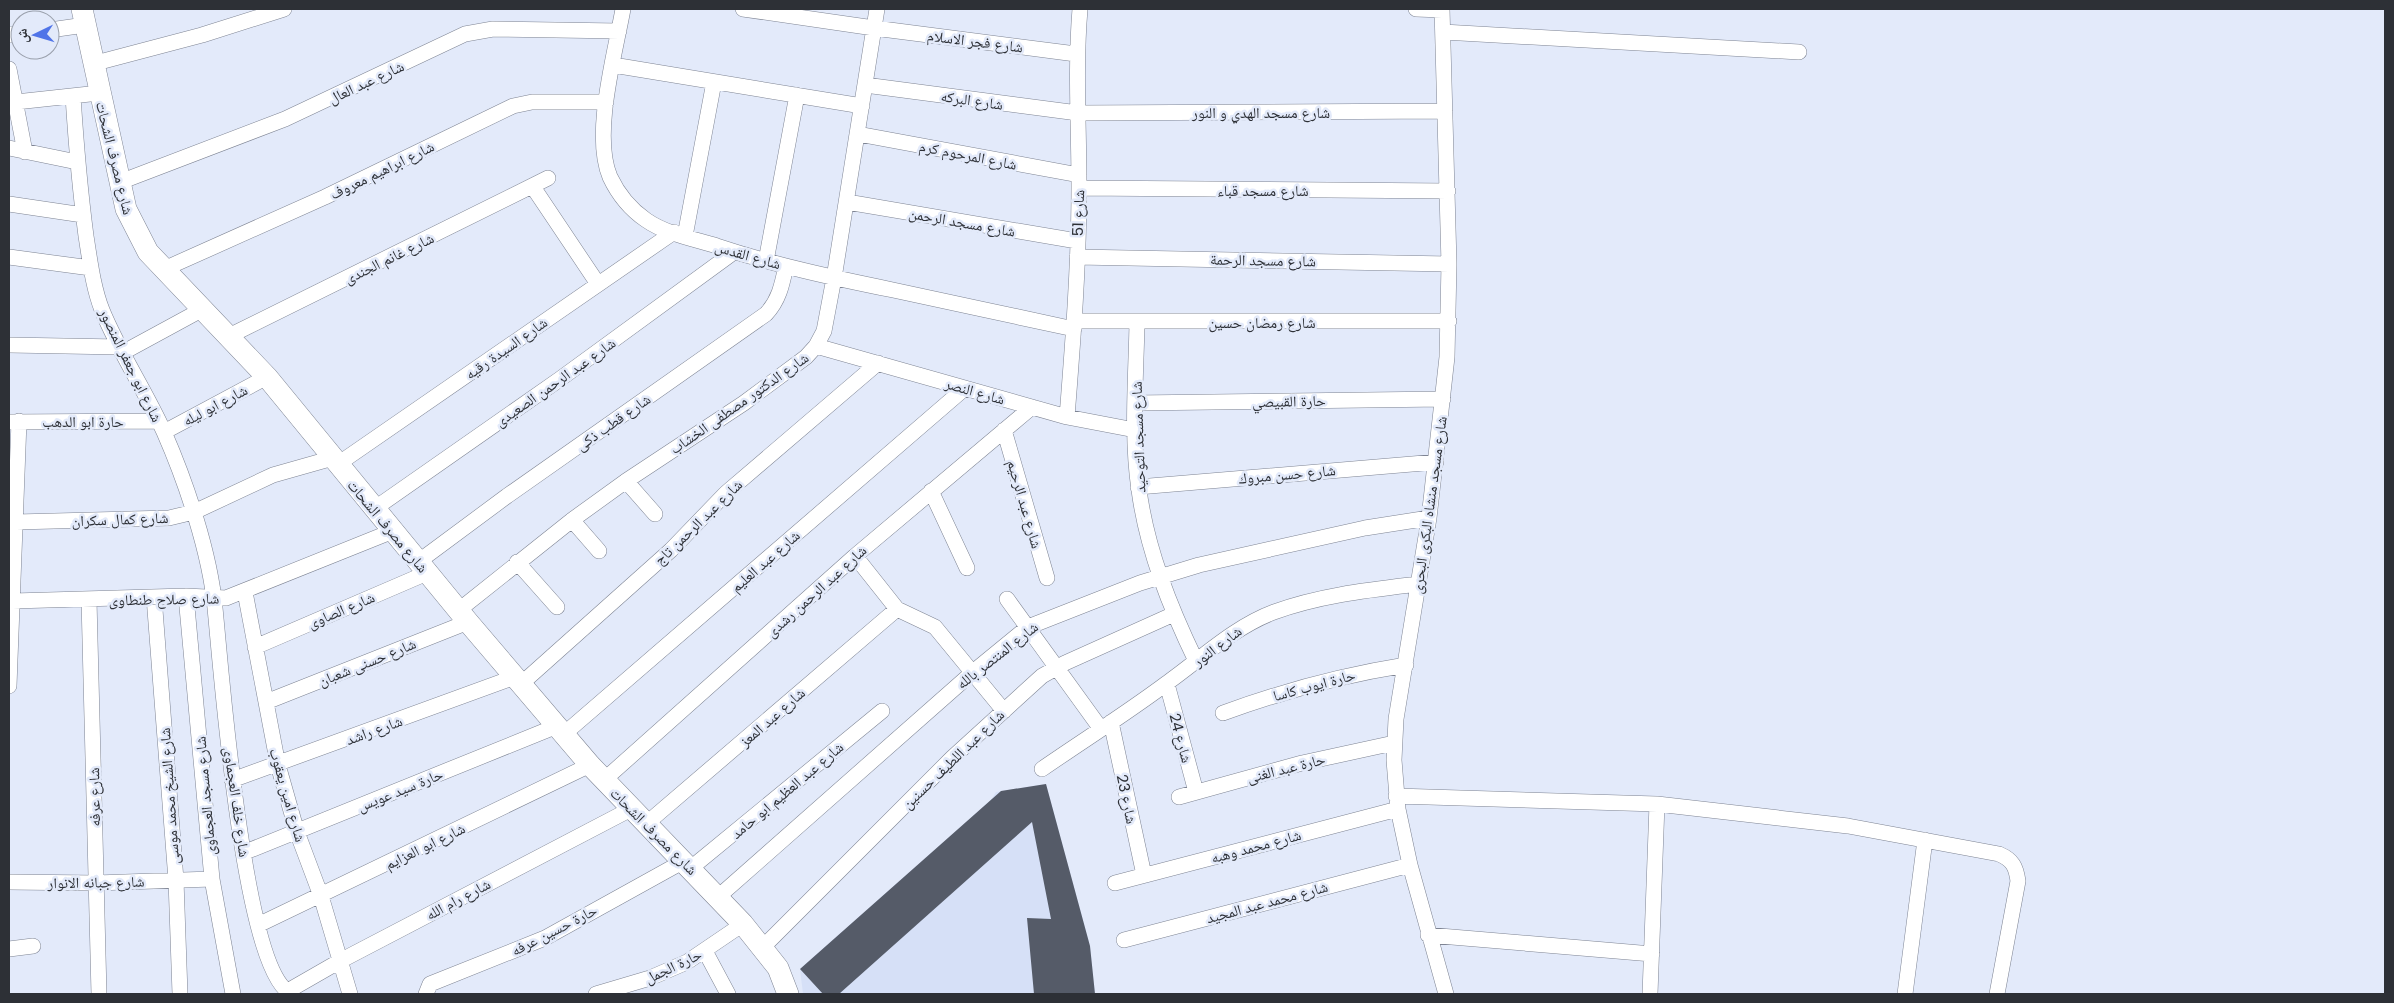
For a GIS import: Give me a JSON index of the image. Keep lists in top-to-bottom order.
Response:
{
  "streets": {
    "street": [
      "شارع فجر الاسلام",
      "شارع عبد العال",
      "شارع البركه",
      "شارع مسجد الهدي و النور",
      "شارع المرحوم كرم",
      "شارع مصرف الشحات",
      "شارع ابراهيم معروف",
      "شارع مسجد قباء",
      "شارع 51",
      "شارع مسجد الرحمن",
      "شارع القدس",
      "شارع غانم الجندى",
      "شارع مسجد الرحمة",
      "شارع رمضان حسين",
      "شارع السيدة رقيه",
      "شارع ابو جعفر المنصور",
      "شارع عبد الرحمن الصعيدى",
      "شارع النصر",
      "حارة القبيصي",
      "شارع الدكتور مصطفى الخشاب",
      "شارع ابو ليله",
      "حارة ابو الدهب",
      "شارع قطب ذكى",
      "شارع مسجد التوحيد",
      "شارع حسن مبروك",
      "شارع عبد الرحيم",
      "شارع مسجد منشاه البكرى البحرى",
      "شارع كمال سكران",
      "شارع عبد الرحمن تاج",
      "شارع عبد العليم",
      "شارع عبد الرحمن رشدى",
      "شارع صلاح طنطاوى",
      "شارع الصاوى",
      "شارع النور",
      "شارع المنتصر بالله",
      "شارع حسنى شعبان",
      "حارة ايوب كاسا",
      "شارع عبد المعز",
      "شارع راشد",
      "شارع 24",
      "شارع عبد اللطيف حسنين",
      "حارة عبد الغنى",
      "حارة سيد عويس",
      "شارع عبد العظيم ابو حامد",
      "شارع امين يعقوب",
      "شارع الشيخ محمد موسى",
      "شارع مسجد العجماوى",
      "شارع عرفه",
      "شارع 23",
      "شارع خلف العجماوى",
      "شارع ابو العزايم",
      "شارع محمد وهبه",
      "شارع جبانه الانوار",
      "شارع رام الله",
      "شارع محمد عبد المجيد",
      "حارة حسين عرفه",
      "حارة الجمل"
    ]
  },
  "crossings": [
    ["شارع فجر الاسلام", "شارع 51"],
    ["شارع فجر الاسلام", "شارع الدكتور مصطفى الخشاب"],
    ["شارع عبد العال", "شارع مصرف الشحات"],
    ["شارع عبد العال", "شارع القدس"],
    ["شارع البركه", "شارع مسجد الهدي و النور"],
    ["شارع البركه", "شارع 51"],
    ["شارع البركه", "شارع الدكتور مصطفى الخشاب"],
    ["شارع مسجد الهدي و النور", "شارع 51"],
    ["شارع مسجد الهدي و النور", "شارع مسجد منشاه البكرى البحرى"],
    ["شارع المرحوم كرم", "شارع مسجد قباء"],
    ["شارع المرحوم كرم", "شارع 51"],
    ["شارع المرحوم كرم", "شارع الدكتور مصطفى الخشاب"],
    ["شارع مصرف الشحات", "شارع ابراهيم معروف"],
    ["شارع مصرف الشحات", "شارع غانم الجندى"],
    ["شارع مصرف الشحات", "شارع السيدة رقيه"],
    ["شارع مصرف الشحات", "شارع عبد الرحمن الصعيدى"],
    ["شارع مصرف الشحات", "شارع الدكتور مصطفى الخشاب"],
    ["شارع مصرف الشحات", "شارع ابو ليله"],
    ["شارع مصرف الشحات", "شارع قطب ذكى"],
    ["شارع مصرف الشحات", "شارع كمال سكران"],
    ["شارع مصرف الشحات", "شارع عبد الرحمن تاج"],
    ["شارع مصرف الشحات", "شارع عبد العليم"],
    ["شارع مصرف الشحات", "شارع عبد الرحمن رشدى"],
    ["شارع مصرف الشحات", "شارع صلاح طنطاوى"],
    ["شارع مصرف الشحات", "شارع الصاوى"],
    ["شارع مصرف الشحات", "شارع المنتصر بالله"],
    ["شارع مصرف الشحات", "شارع حسنى شعبان"],
    ["شارع مصرف الشحات", "شارع عبد المعز"],
    ["شارع مصرف الشحات", "شارع راشد"],
    ["شارع مصرف الشحات", "شارع عبد اللطيف حسنين"],
    ["شارع مصرف الشحات", "حارة سيد عويس"],
    ["شارع مصرف الشحات", "شارع عبد العظيم ابو حامد"],
    ["شارع مصرف الشحات", "شارع ابو العزايم"],
    ["شارع مصرف الشحات", "شارع رام الله"],
    ["شارع مصرف الشحات", "حارة حسين عرفه"],
    ["شارع مصرف الشحات", "حارة الجمل"],
    ["شارع ابراهيم معروف", "شارع القدس"],
    ["شارع مسجد قباء", "شارع 51"],
    ["شارع مسجد قباء", "شارع مسجد منشاه البكرى البحرى"],
    ["شارع 51", "شارع مسجد الرحمن"],
    ["شارع 51", "شارع القدس"],
    ["شارع 51", "شارع مسجد الرحمة"],
    ["شارع 51", "شارع رمضان حسين"],
    ["شارع 51", "شارع النصر"],
    ["شارع مسجد الرحمن", "شارع الدكتور مصطفى الخشاب"],
    ["شارع القدس", "شارع رمضان حسين"],
    ["شارع القدس", "شارع السيدة رقيه"],
    ["شارع القدس", "شارع عبد الرحمن الصعيدى"],
    ["شارع القدس", "شارع الدكتور مصطفى الخشاب"],
    ["شارع القدس", "شارع قطب ذكى"],
    ["شارع مسجد الرحمة", "شارع مسجد منشاه البكرى البحرى"],
    ["شارع رمضان حسين", "شارع مسجد التوحيد"],
    ["شارع رمضان حسين", "شارع مسجد منشاه البكرى البحرى"],
    ["شارع السيدة رقيه", "شارع كمال سكران"],
    ["شارع ابو جعفر المنصور", "شارع ابو ليله"],
    ["شارع ابو جعفر المنصور", "حارة ابو الدهب"],
    ["شارع ابو جعفر المنصور", "شارع كمال سكران"],
    ["شارع ابو جعفر المنصور", "شارع صلاح طنطاوى"],
    ["شارع ابو جعفر المنصور", "شارع خلف العجماوى"],
    ["شارع النصر", "شارع الدكتور مصطفى الخشاب"],
    ["شارع النصر", "شارع مسجد التوحيد"],
    ["شارع النصر", "شارع عبد الرحمن تاج"],
    ["شارع النصر", "شارع عبد العليم"],
    ["شارع النصر", "شارع عبد الرحمن رشدى"],
    ["حارة القبيصي", "شارع مسجد التوحيد"],
    ["حارة القبيصي", "شارع مسجد منشاه البكرى البحرى"],
    ["شارع الدكتور مصطفى الخشاب", "شارع حسنى شعبان"],
    ["شارع ابو ليله", "حارة ابو الدهب"],
    ["شارع قطب ذكى", "شارع الصاوى"],
    ["شارع مسجد التوحيد", "شارع حسن مبروك"],
    ["شارع مسجد التوحيد", "شارع النور"],
    ["شارع مسجد التوحيد", "شارع المنتصر بالله"],
    ["شارع مسجد التوحيد", "شارع عبد اللطيف حسنين"],
    ["شارع حسن مبروك", "شارع مسجد منشاه البكرى البحرى"],
    ["شارع عبد الرحيم", "شارع عبد الرحمن رشدى"],
    ["شارع مسجد منشاه البكرى البحرى", "شارع النور"],
    ["شارع مسجد منشاه البكرى البحرى", "شارع المنتصر بالله"],
    ["شارع مسجد منشاه البكرى البحرى", "حارة ايوب كاسا"],
    ["شارع مسجد منشاه البكرى البحرى", "حارة عبد الغنى"],
    ["شارع مسجد منشاه البكرى البحرى", "شارع محمد وهبه"],
    ["شارع مسجد منشاه البكرى البحرى", "شارع محمد عبد المجيد"],
    ["شارع عبد الرحمن تاج", "شارع راشد"],
    ["شارع عبد العليم", "حارة سيد عويس"],
    ["شارع عبد الرحمن رشدى", "شارع ابو العزايم"],
    ["شارع صلاح طنطاوى", "شارع امين يعقوب"],
    ["شارع صلاح طنطاوى", "شارع الشيخ محمد موسى"],
    ["شارع صلاح طنطاوى", "شارع مسجد العجماوى"],
    ["شارع صلاح طنطاوى", "شارع عرفه"],
    ["شارع صلاح طنطاوى", "شارع خلف العجماوى"],
    ["شارع الصاوى", "شارع امين يعقوب"],
    ["شارع النور", "شارع 24"],
    ["شارع النور", "شارع 23"],
    ["شارع حسنى شعبان", "شارع امين يعقوب"],
    ["شارع راشد", "شارع امين يعقوب"],
    ["شارع راشد", "شارع خلف العجماوى"],
    ["شارع 24", "حارة عبد الغنى"],
    ["حارة سيد عويس", "شارع امين يعقوب"],
    ["حارة سيد عويس", "شارع خلف العجماوى"],
    ["شارع عبد العظيم ابو حامد", "حارة حسين عرفه"],
    ["شارع امين يعقوب", "شارع ابو العزايم"],
    ["شارع امين يعقوب", "شارع رام الله"],
    ["شارع الشيخ محمد موسى", "شارع جبانه الانوار"],
    ["شارع مسجد العجماوى", "شارع جبانه الانوار"],
    ["شارع عرفه", "شارع جبانه الانوار"],
    ["شارع 23", "شارع محمد وهبه"],
    ["شارع خلف العجماوى", "شارع ابو العزايم"],
    ["شارع خلف العجماوى", "شارع رام الله"]
  ],
  "north": "left"
}
